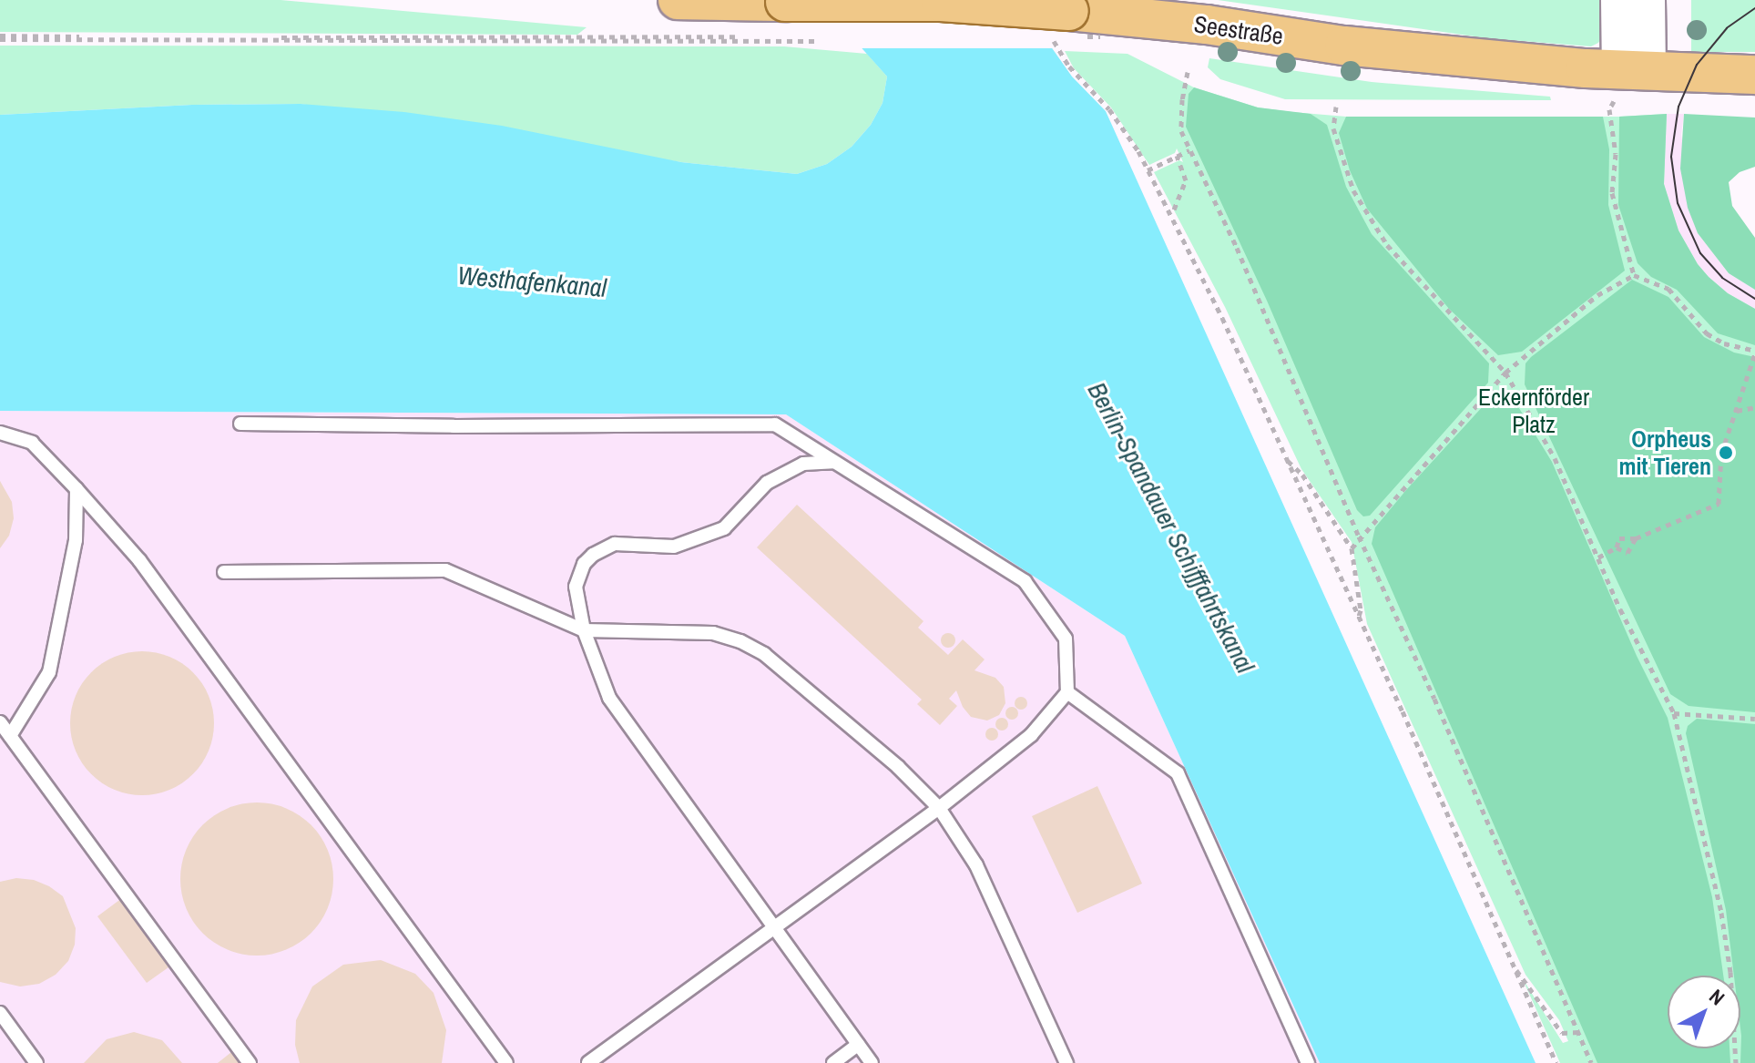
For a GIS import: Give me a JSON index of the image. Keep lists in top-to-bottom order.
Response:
{
  "streets": {
    "main road": ["Seestraße"]
  },
  "water": ["Westhafenkanal", "Berlin-Spandauer Schifffahrtskanal"],
  "parks": ["Eckernförder Platz"],
  "places": ["Orpheus mit Tieren"],
  "north": "top right"
}
